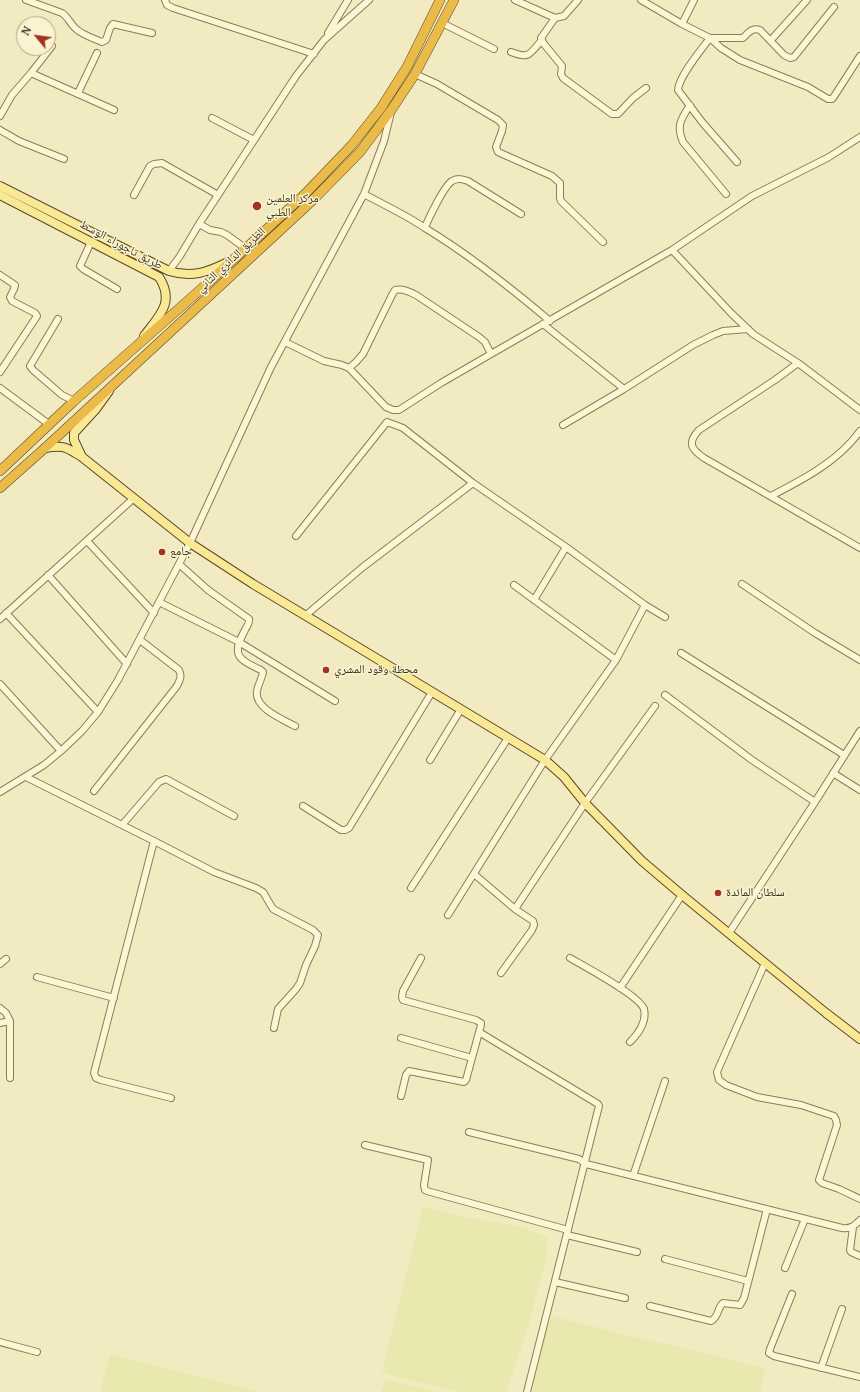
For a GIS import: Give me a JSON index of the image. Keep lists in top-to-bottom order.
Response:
{
  "streets": {
    "highway": ["الطريق الدائري الثاني"],
    "main road": ["طريق تاجوراء الوسط"]
  },
  "crossings": [
    ["طريق تاجوراء الوسط", "الطريق الدائري الثاني"]
  ],
  "places": [
    "مركز العلمين الطبي",
    "جامع",
    "محطة وقود المشري",
    "سلطان المائدة"
  ],
  "north": "top left"
}
